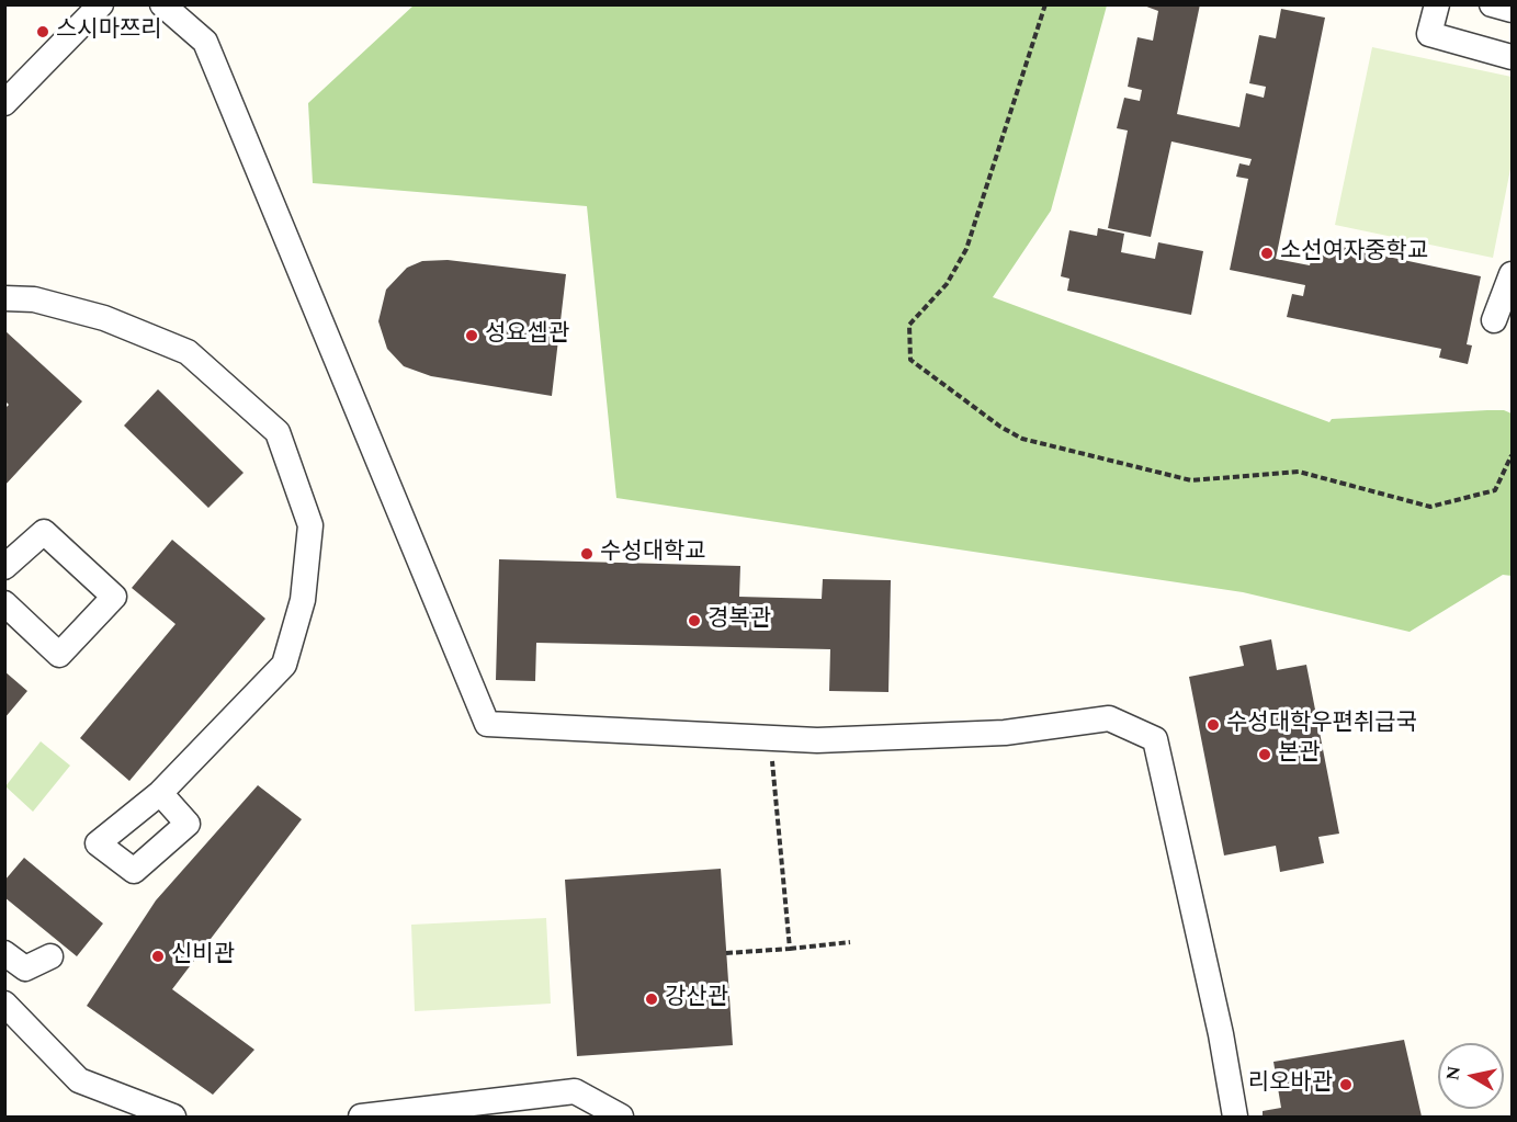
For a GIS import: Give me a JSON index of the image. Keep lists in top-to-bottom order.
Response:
{
  "places": [
    "스시마쯔리",
    "소선여자중학교",
    "성요셉관",
    "수성대학교",
    "경복관",
    "수성대학우편취급국",
    "본관",
    "신비관",
    "강산관",
    "리오바관"
  ],
  "north": "left"
}
